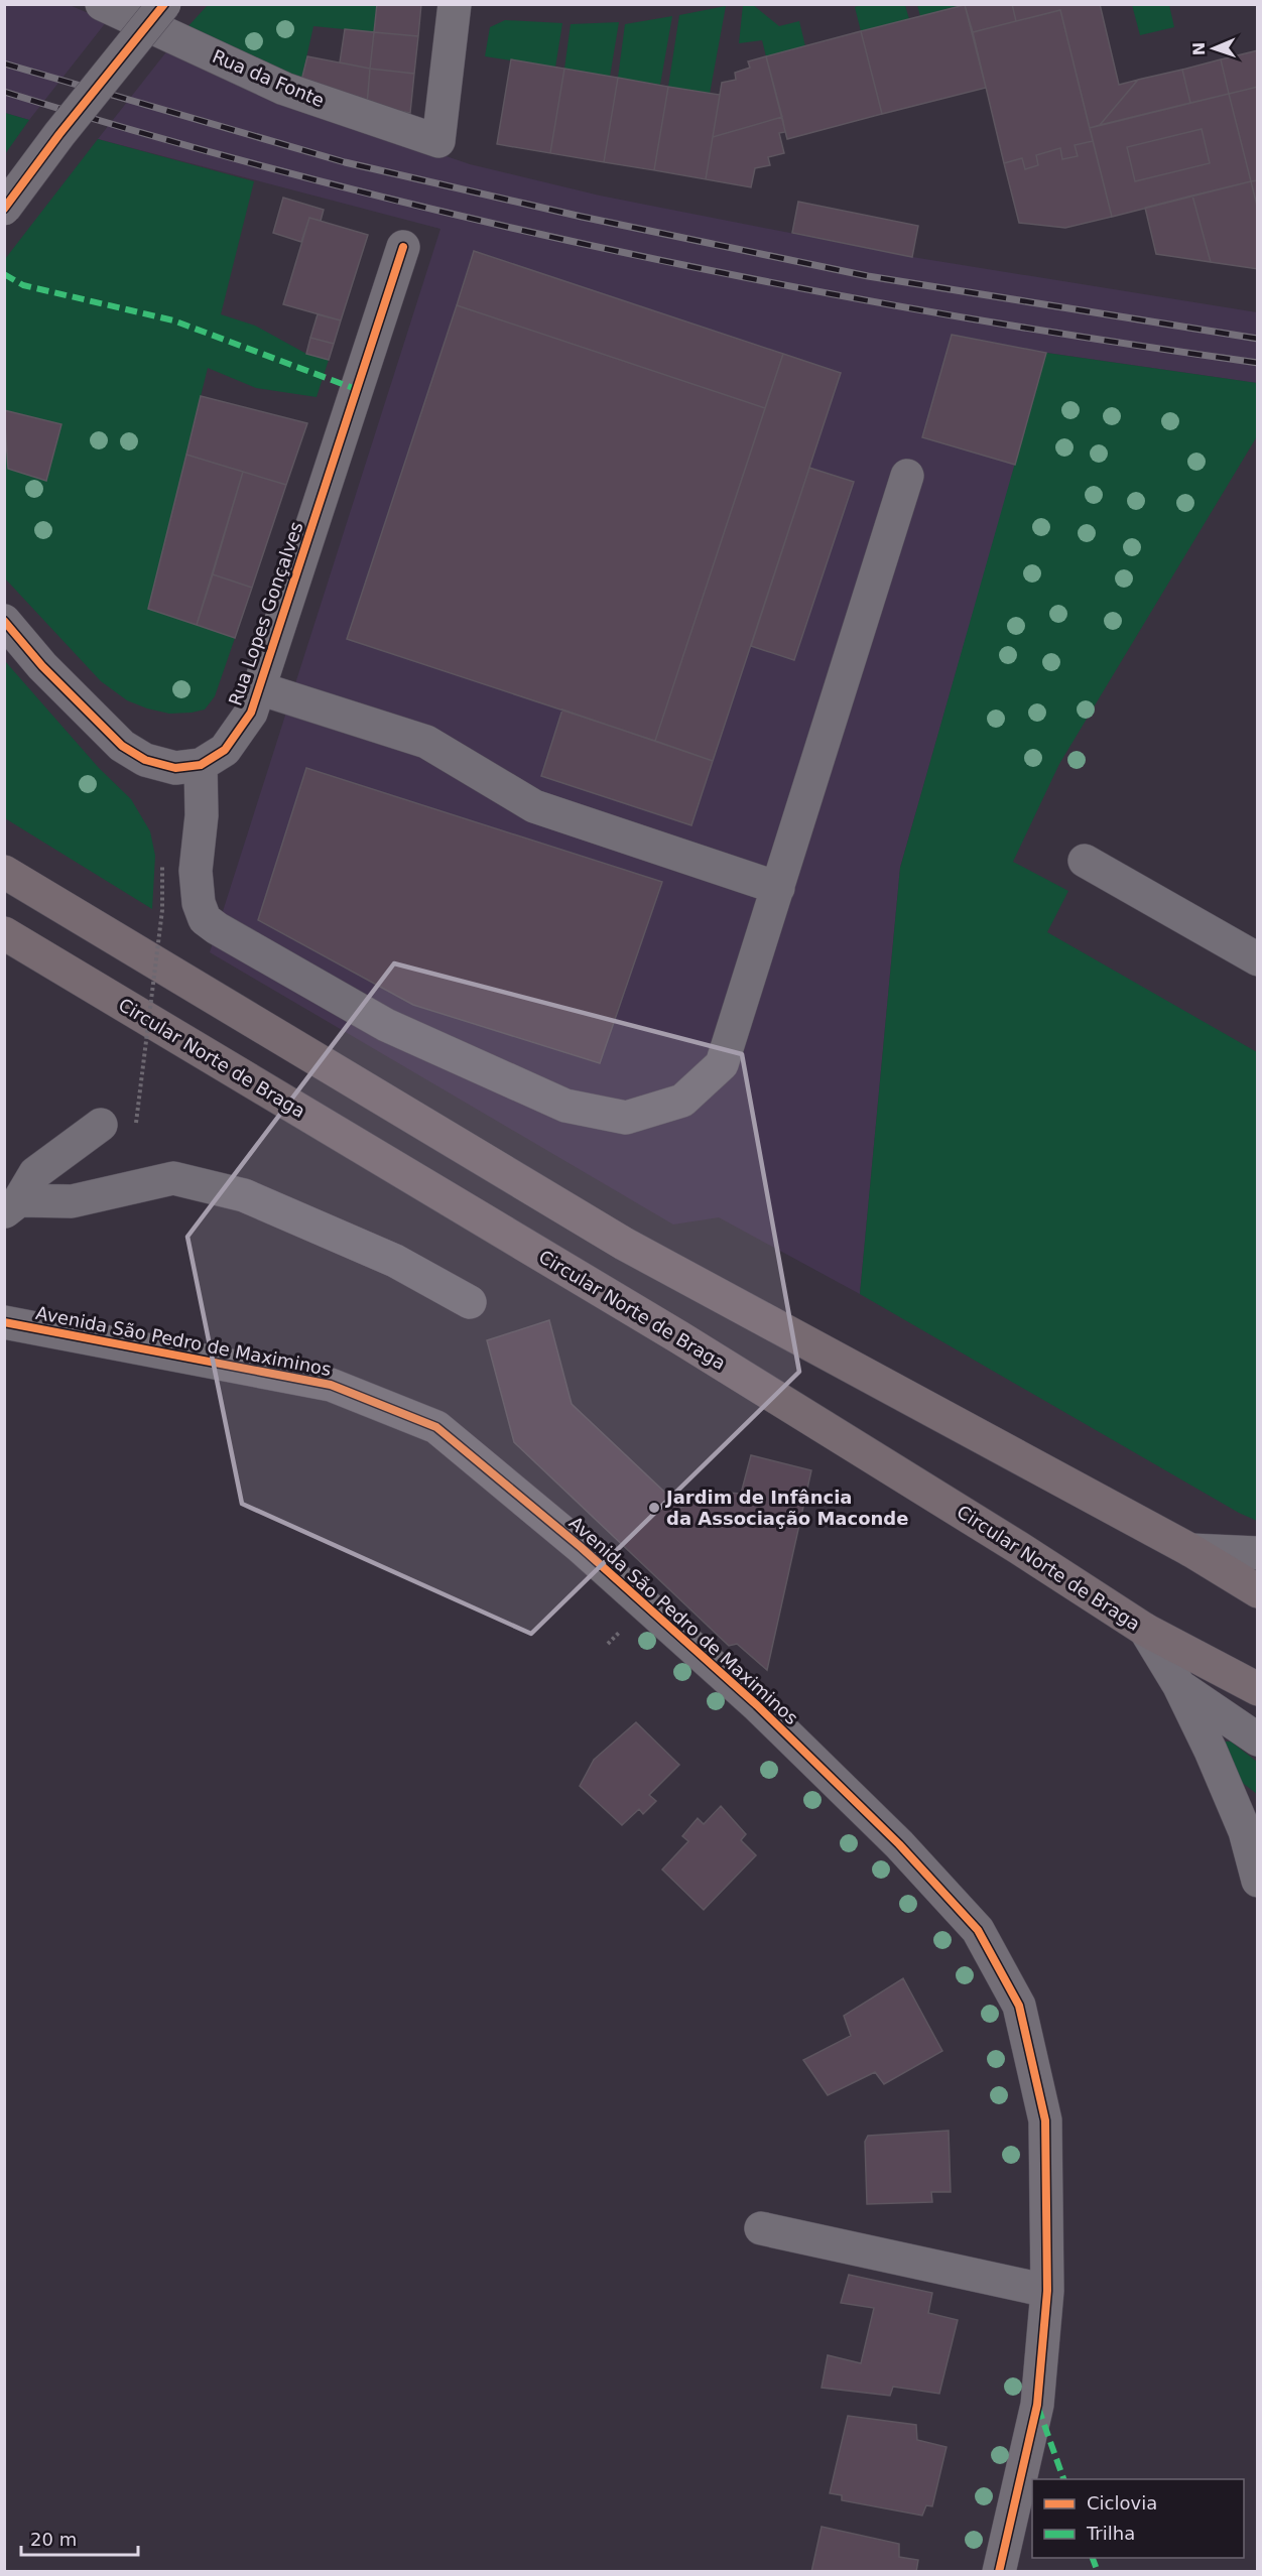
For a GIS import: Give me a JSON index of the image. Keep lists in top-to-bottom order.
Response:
{
  "streets": {
    "highway": ["Circular Norte de Braga"],
    "street": ["Rua da Fonte", "Rua Lopes Gonçalves", "Avenida São Pedro de Maximinos"]
  },
  "places": ["Jardim de Infância da Associação Maconde"],
  "legend": ["Ciclovia", "Trilha"],
  "scale_bar": "20 m",
  "north": "left"
}
